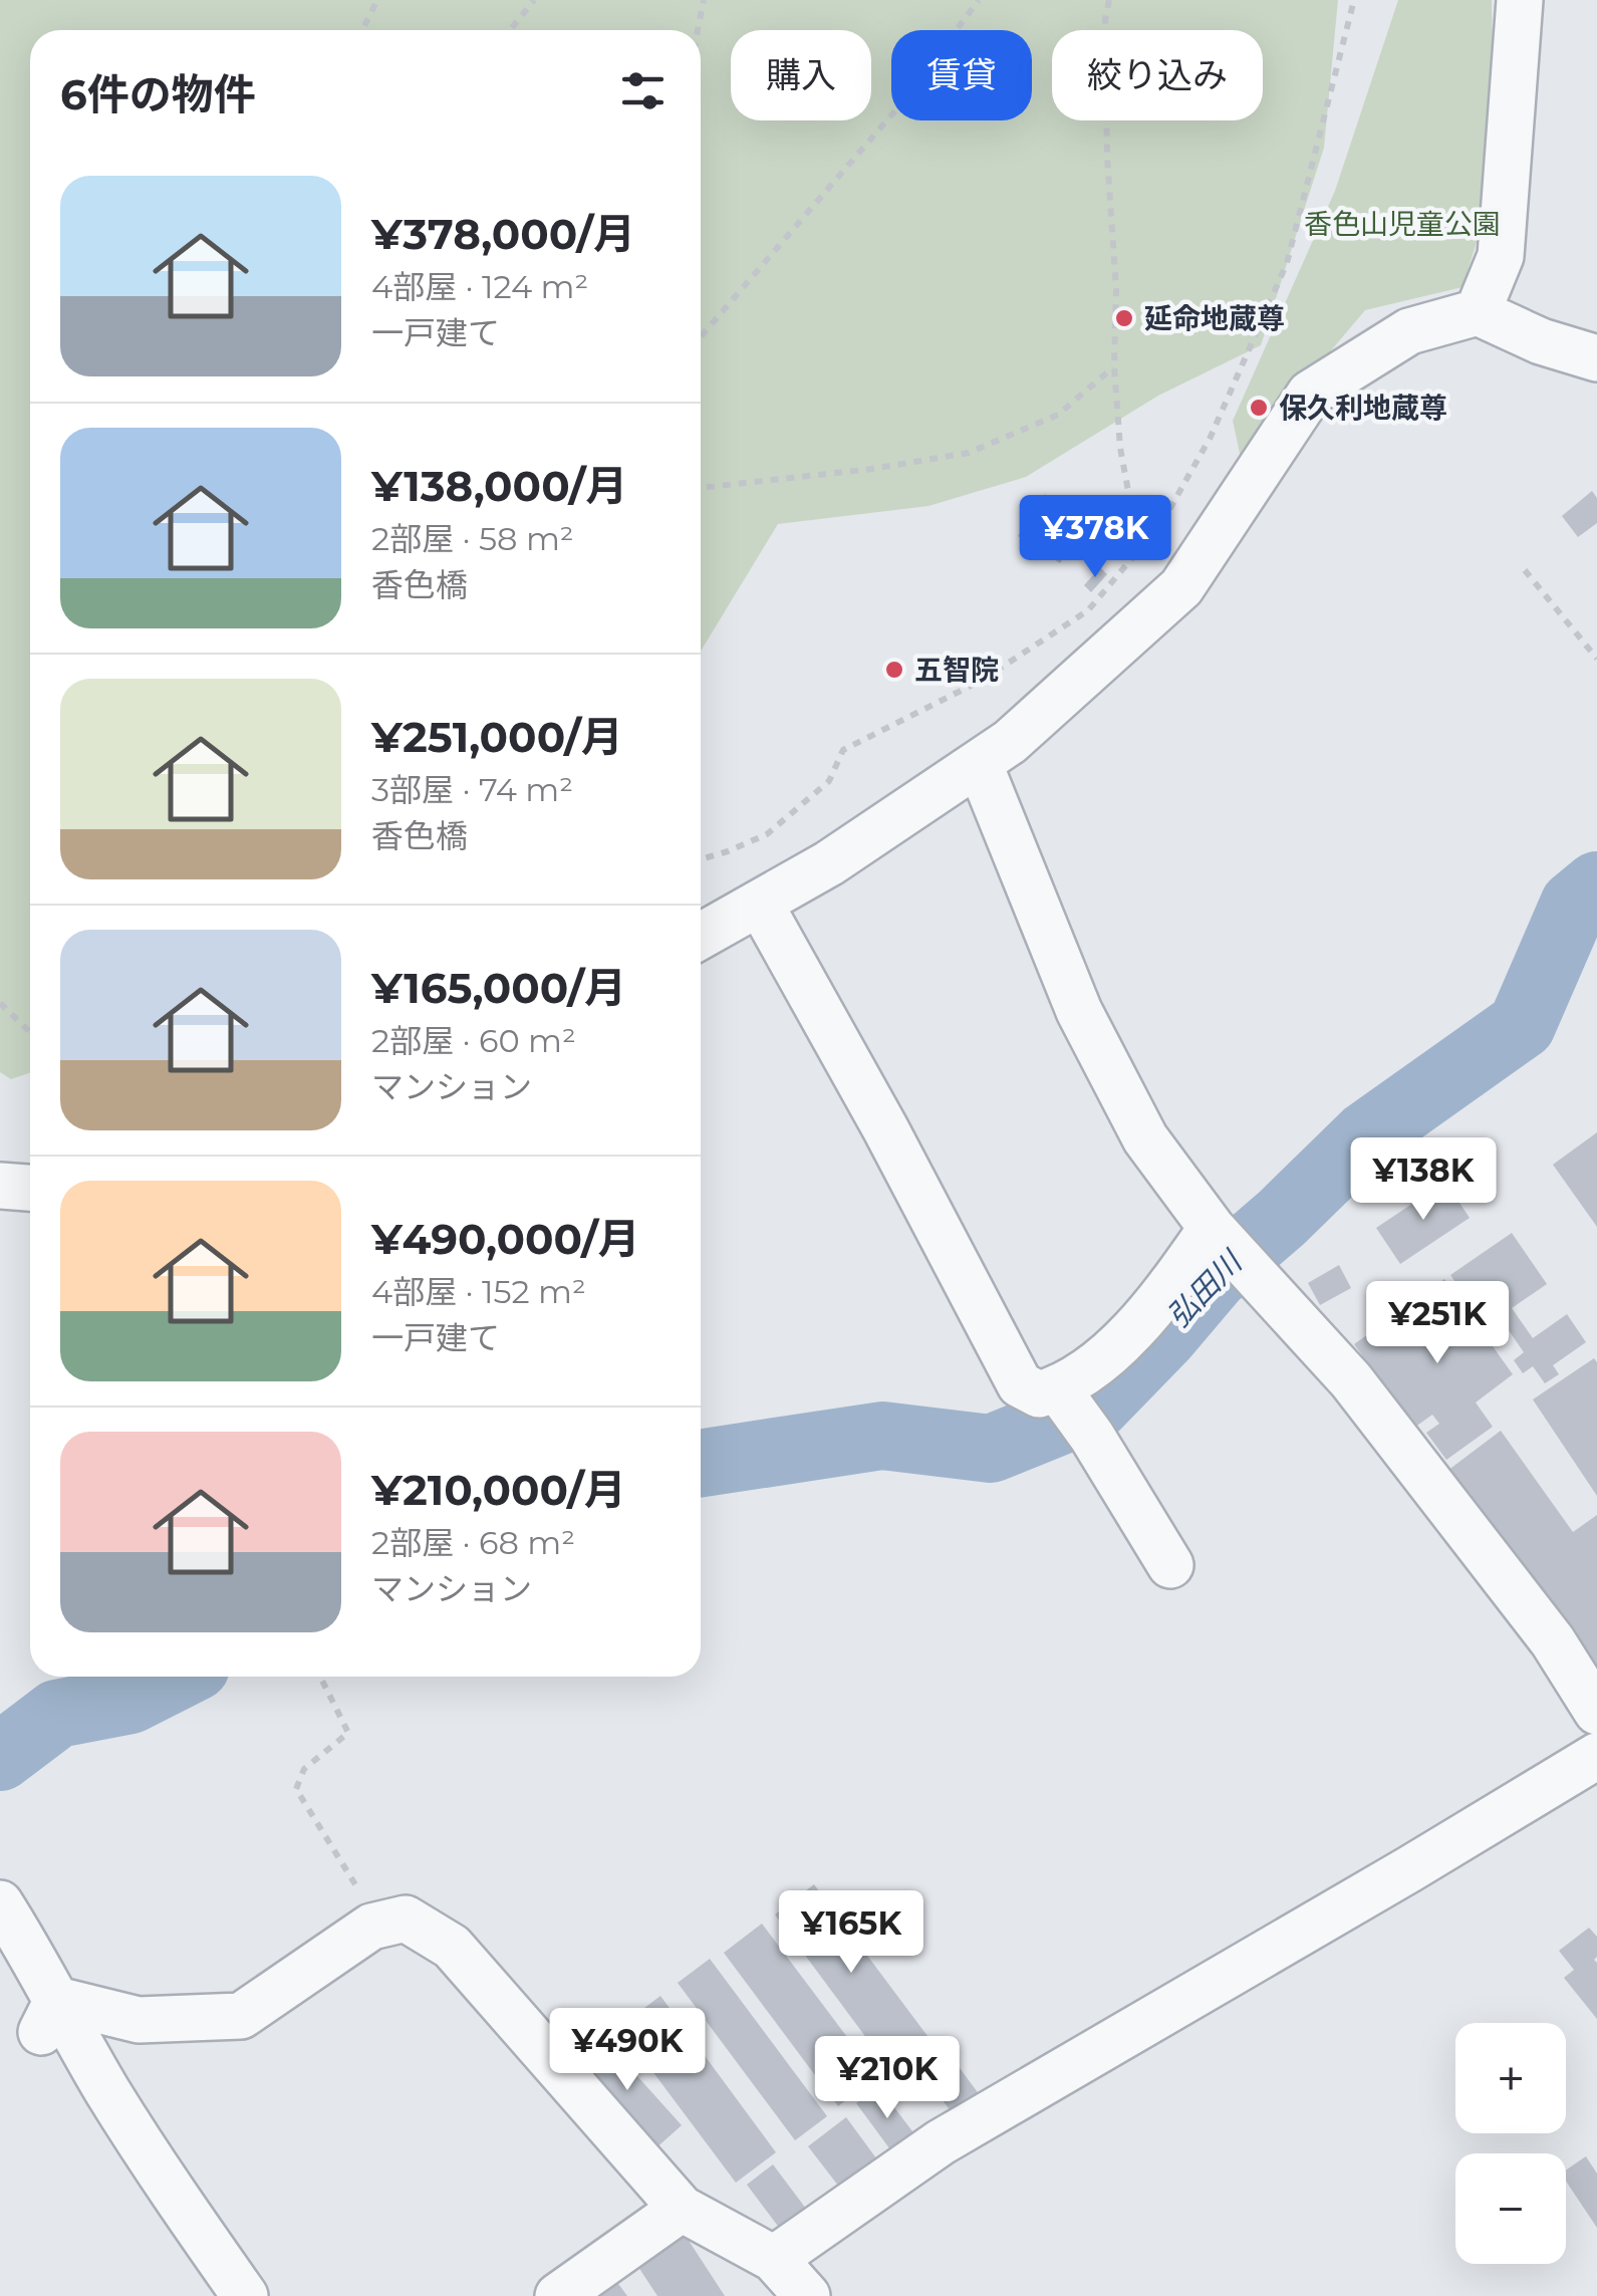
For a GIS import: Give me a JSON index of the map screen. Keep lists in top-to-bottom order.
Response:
{
  "water": ["弘田川"],
  "parks": ["香色山児童公園"],
  "places": ["延命地蔵尊", "保久利地蔵尊", "五智院"],
  "page": {
    "chip": ["購入", "賃貸", "絞り込み"],
    "heading": "6件の物件",
    "list": [
      {
        "name": "¥378,000/月",
        "note": "4部屋 · 124 m² · 一戸建て"
      },
      {
        "name": "¥138,000/月",
        "note": "2部屋 · 58 m² · 香色橋"
      },
      {
        "name": "¥251,000/月",
        "note": "3部屋 · 74 m² · 香色橋"
      },
      {
        "name": "¥165,000/月",
        "note": "2部屋 · 60 m² · マンション"
      },
      {
        "name": "¥490,000/月",
        "note": "4部屋 · 152 m² · 一戸建て"
      },
      {
        "name": "¥210,000/月",
        "note": "2部屋 · 68 m² · マンション"
      }
    ],
    "price": [
      "¥378K",
      "¥138K",
      "¥251K",
      "¥165K",
      "¥490K",
      "¥210K"
    ],
    "map_buttons": ["+", "−"]
  }
}
